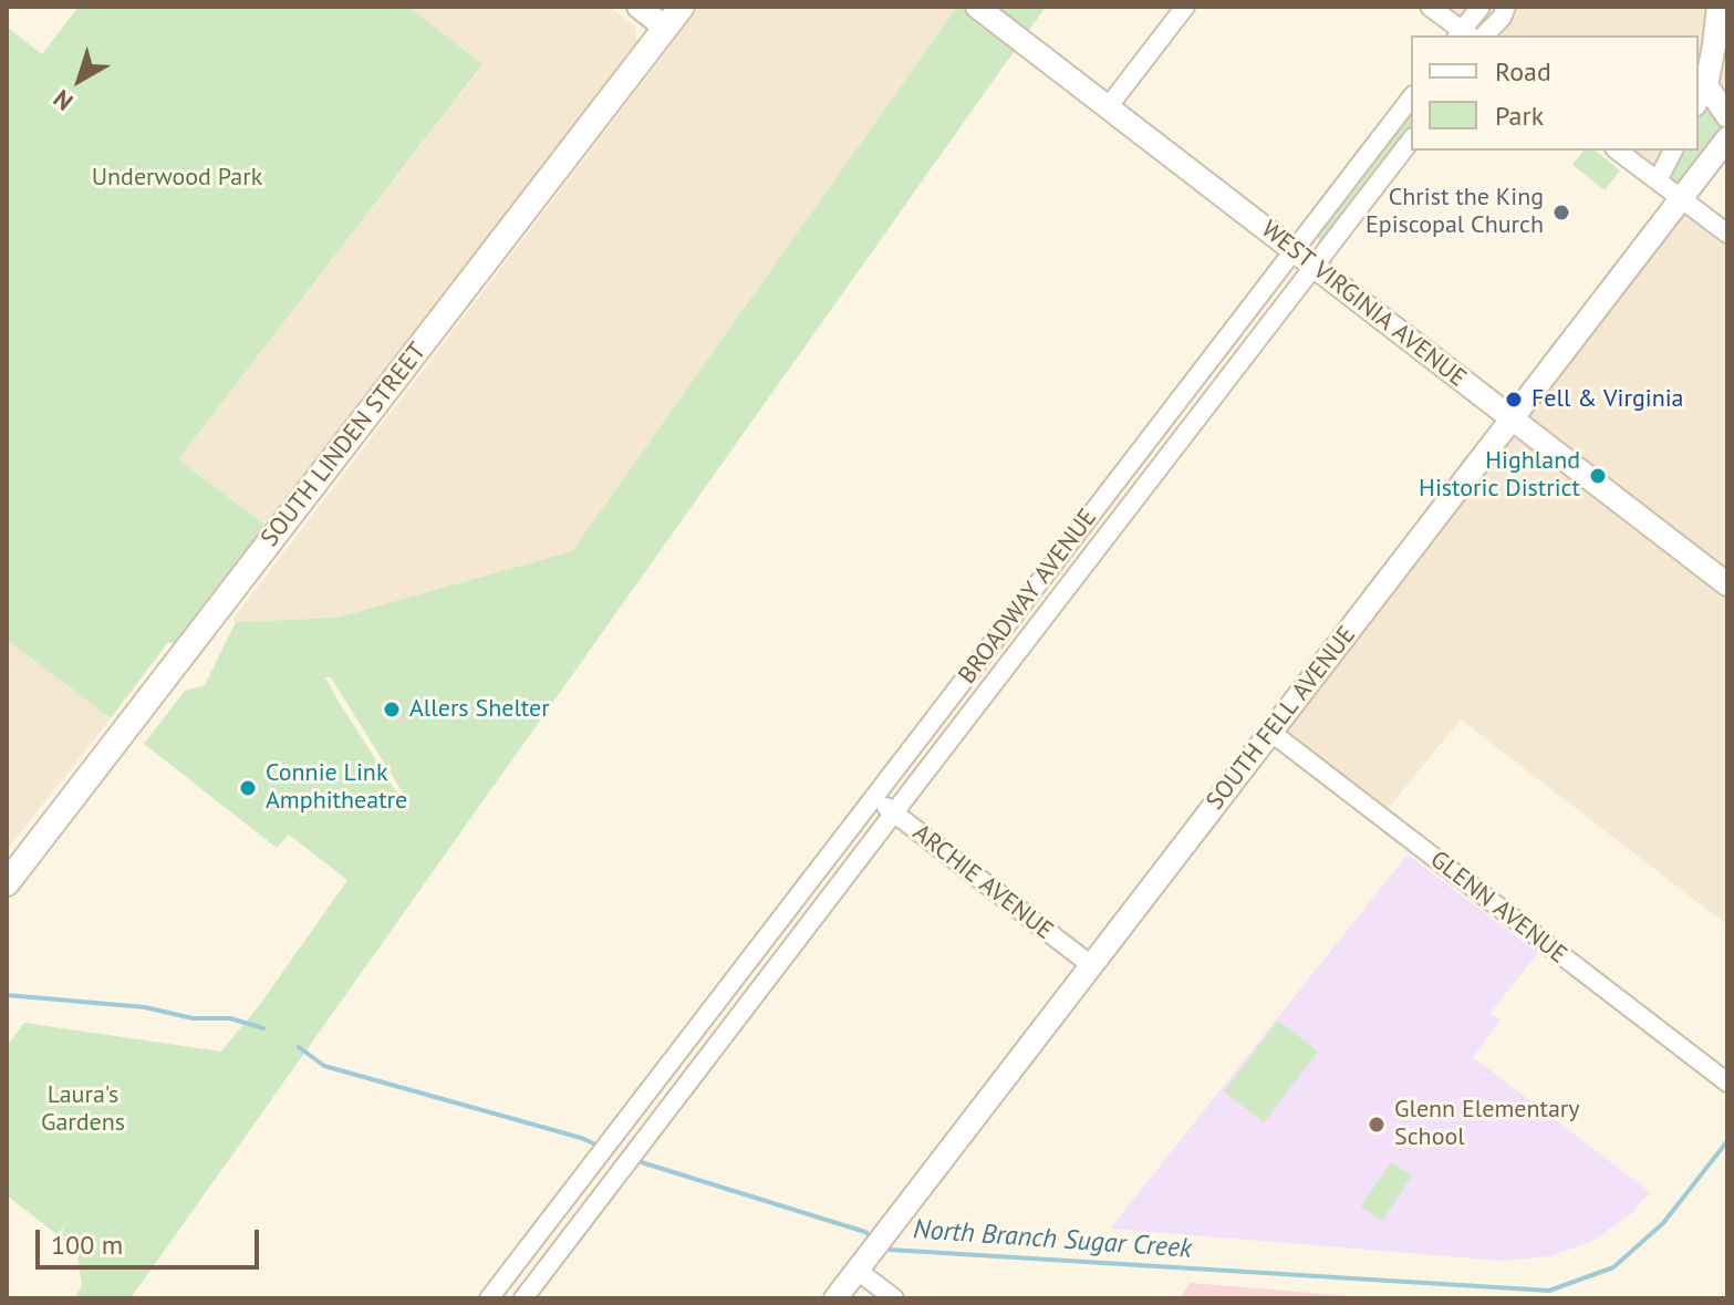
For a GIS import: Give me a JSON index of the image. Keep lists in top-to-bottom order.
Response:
{
  "streets": {
    "main road": ["SOUTH LINDEN STREET"],
    "street": [
      "WEST VIRGINIA AVENUE",
      "BROADWAY AVENUE",
      "SOUTH FELL AVENUE",
      "ARCHIE AVENUE",
      "GLENN AVENUE"
    ]
  },
  "crossings": [
    ["WEST VIRGINIA AVENUE", "BROADWAY AVENUE"],
    ["WEST VIRGINIA AVENUE", "SOUTH FELL AVENUE"],
    ["BROADWAY AVENUE", "ARCHIE AVENUE"],
    ["SOUTH FELL AVENUE", "ARCHIE AVENUE"],
    ["SOUTH FELL AVENUE", "GLENN AVENUE"]
  ],
  "water": ["North Branch Sugar Creek"],
  "parks": ["Underwood Park", "Laura's Gardens"],
  "places": [
    "Christ the King Episcopal Church",
    "Fell & Virginia",
    "Highland Historic District",
    "Allers Shelter",
    "Connie Link Amphitheatre",
    "Glenn Elementary School"
  ],
  "legend": ["Road", "Park"],
  "scale_bar": "100 m",
  "north": "bottom left"
}
